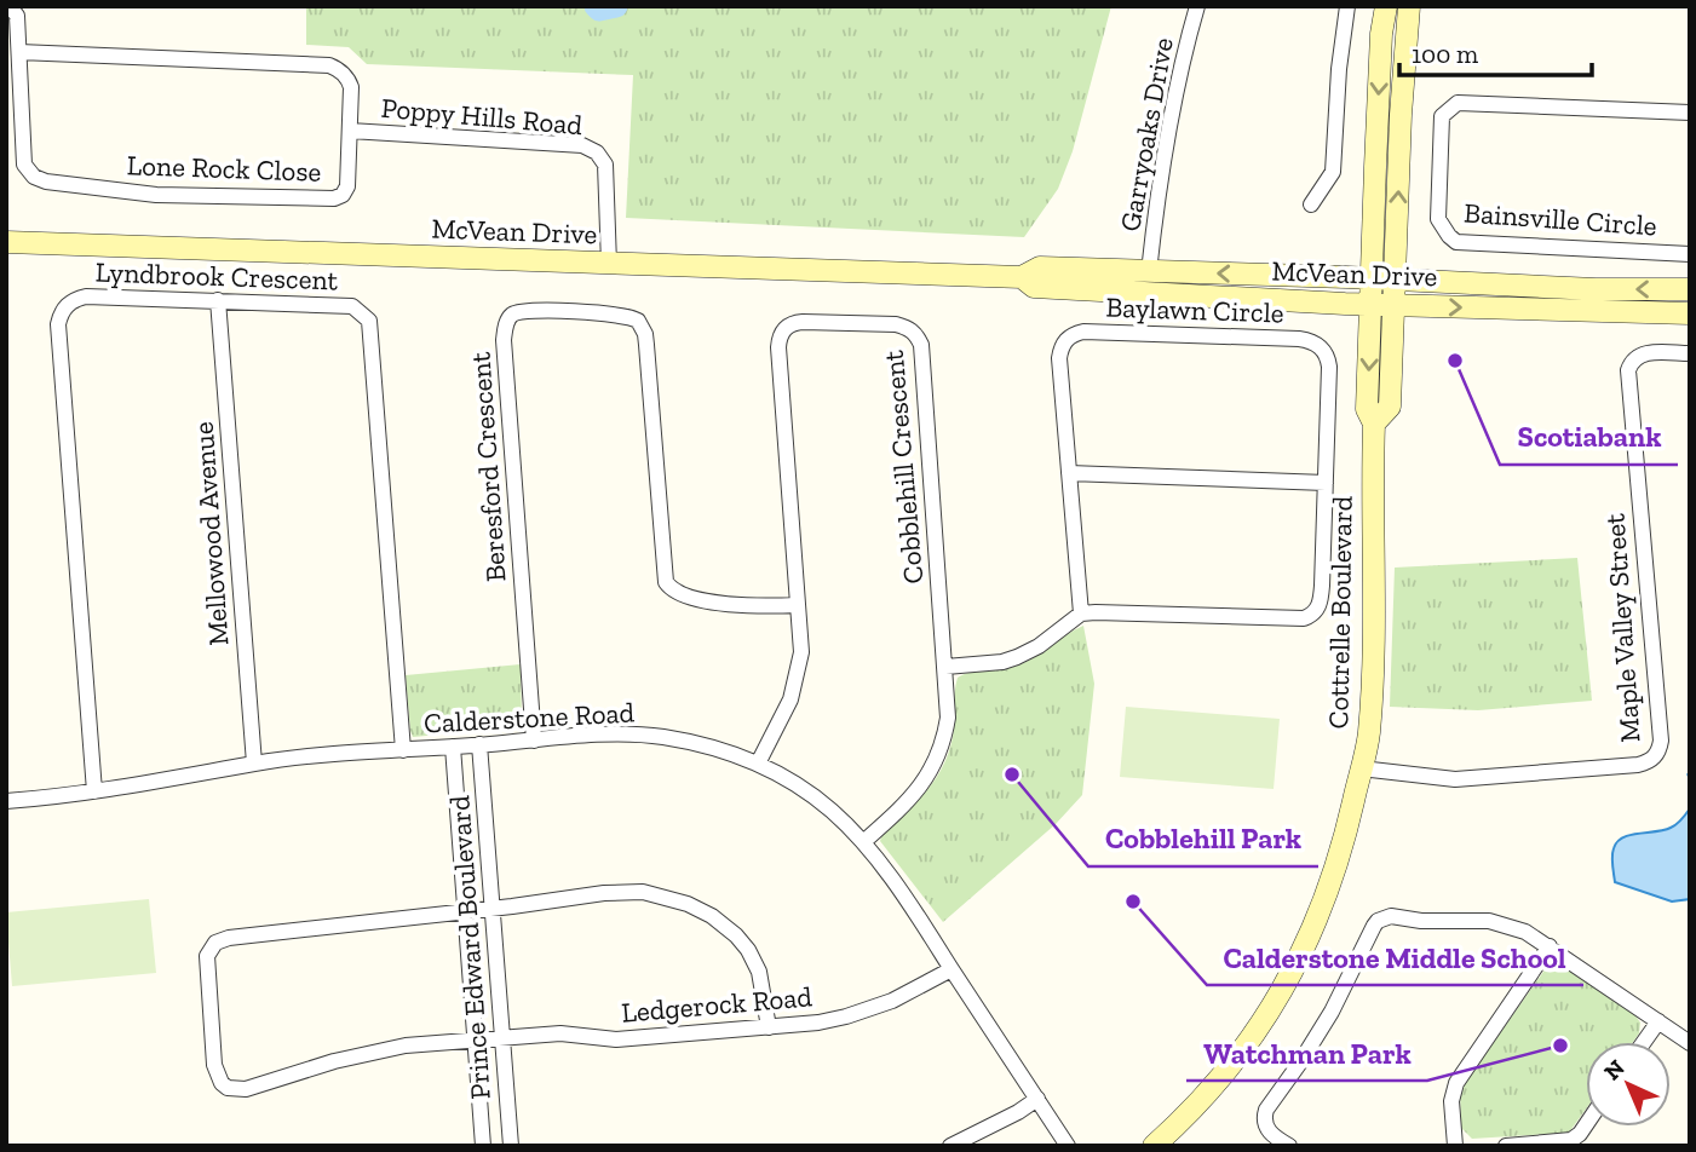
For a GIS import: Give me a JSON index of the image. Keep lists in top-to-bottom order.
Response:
{
  "streets": {
    "main road": ["McVean Drive", "Cottrelle Boulevard"],
    "street": [
      "Poppy Hills Road",
      "Garryoaks Drive",
      "Lone Rock Close",
      "Bainsville Circle",
      "Lyndbrook Crescent",
      "Baylawn Circle",
      "Beresford Crescent",
      "Cobblehill Crescent",
      "Mellowood Avenue",
      "Maple Valley Street",
      "Calderstone Road",
      "Prince Edward Boulevard",
      "Ledgerock Road"
    ]
  },
  "crossings": [
    ["Poppy Hills Road", "Lone Rock Close"],
    ["Poppy Hills Road", "McVean Drive"],
    ["Garryoaks Drive", "McVean Drive"],
    ["McVean Drive", "Cottrelle Boulevard"],
    ["Lyndbrook Crescent", "Mellowood Avenue"],
    ["Lyndbrook Crescent", "Calderstone Road"],
    ["Beresford Crescent", "Cobblehill Crescent"],
    ["Beresford Crescent", "Calderstone Road"],
    ["Cobblehill Crescent", "Calderstone Road"],
    ["Mellowood Avenue", "Calderstone Road"],
    ["Cottrelle Boulevard", "Maple Valley Street"],
    ["Calderstone Road", "Prince Edward Boulevard"],
    ["Calderstone Road", "Ledgerock Road"],
    ["Prince Edward Boulevard", "Ledgerock Road"]
  ],
  "places": [
    "Scotiabank",
    "Cobblehill Park",
    "Calderstone Middle School",
    "Watchman Park"
  ],
  "scale_bar": "100 m",
  "north": "top left"
}
